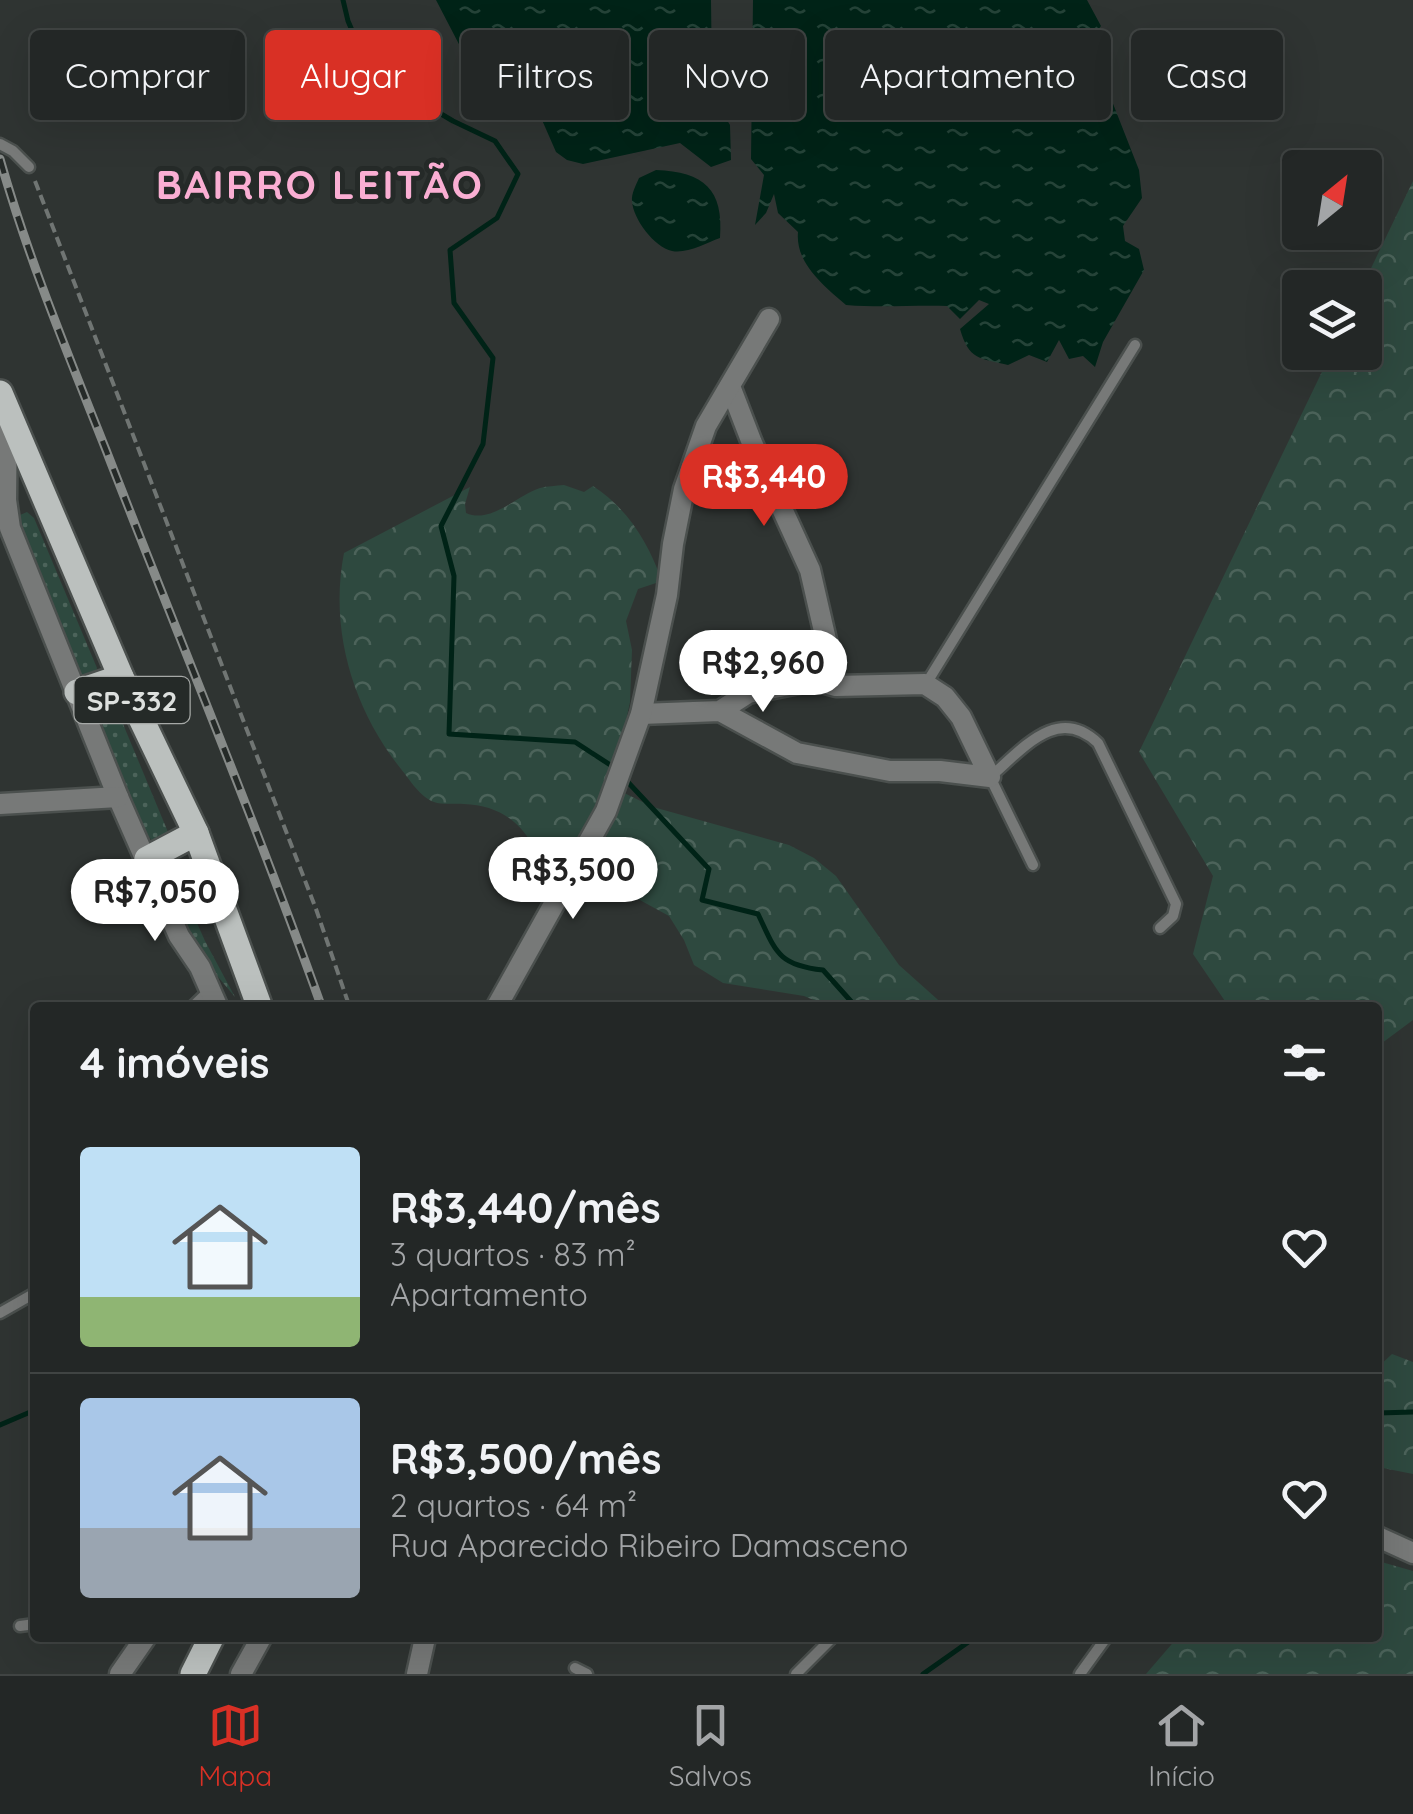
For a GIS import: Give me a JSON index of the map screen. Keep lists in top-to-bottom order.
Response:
{
  "streets": {
    "main road": ["SP-332"]
  },
  "districts": ["BAIRRO LEITÃO"],
  "north": "top right",
  "page": {
    "chip": [
      "Comprar",
      "Alugar",
      "Filtros",
      "Novo",
      "Apartamento",
      "Casa"
    ],
    "price": [
      "R$3,440",
      "R$2,960",
      "R$3,500",
      "R$7,050"
    ],
    "heading": "4 imóveis",
    "list": [
      {
        "name": "R$3,440/mês",
        "note": "3 quartos · 83 m² · Apartamento"
      },
      {
        "name": "R$3,500/mês",
        "note": "2 quartos · 64 m² · Rua Aparecido Ribeiro Damasceno"
      }
    ],
    "tabs": ["Mapa", "Salvos", "Início"]
  }
}
